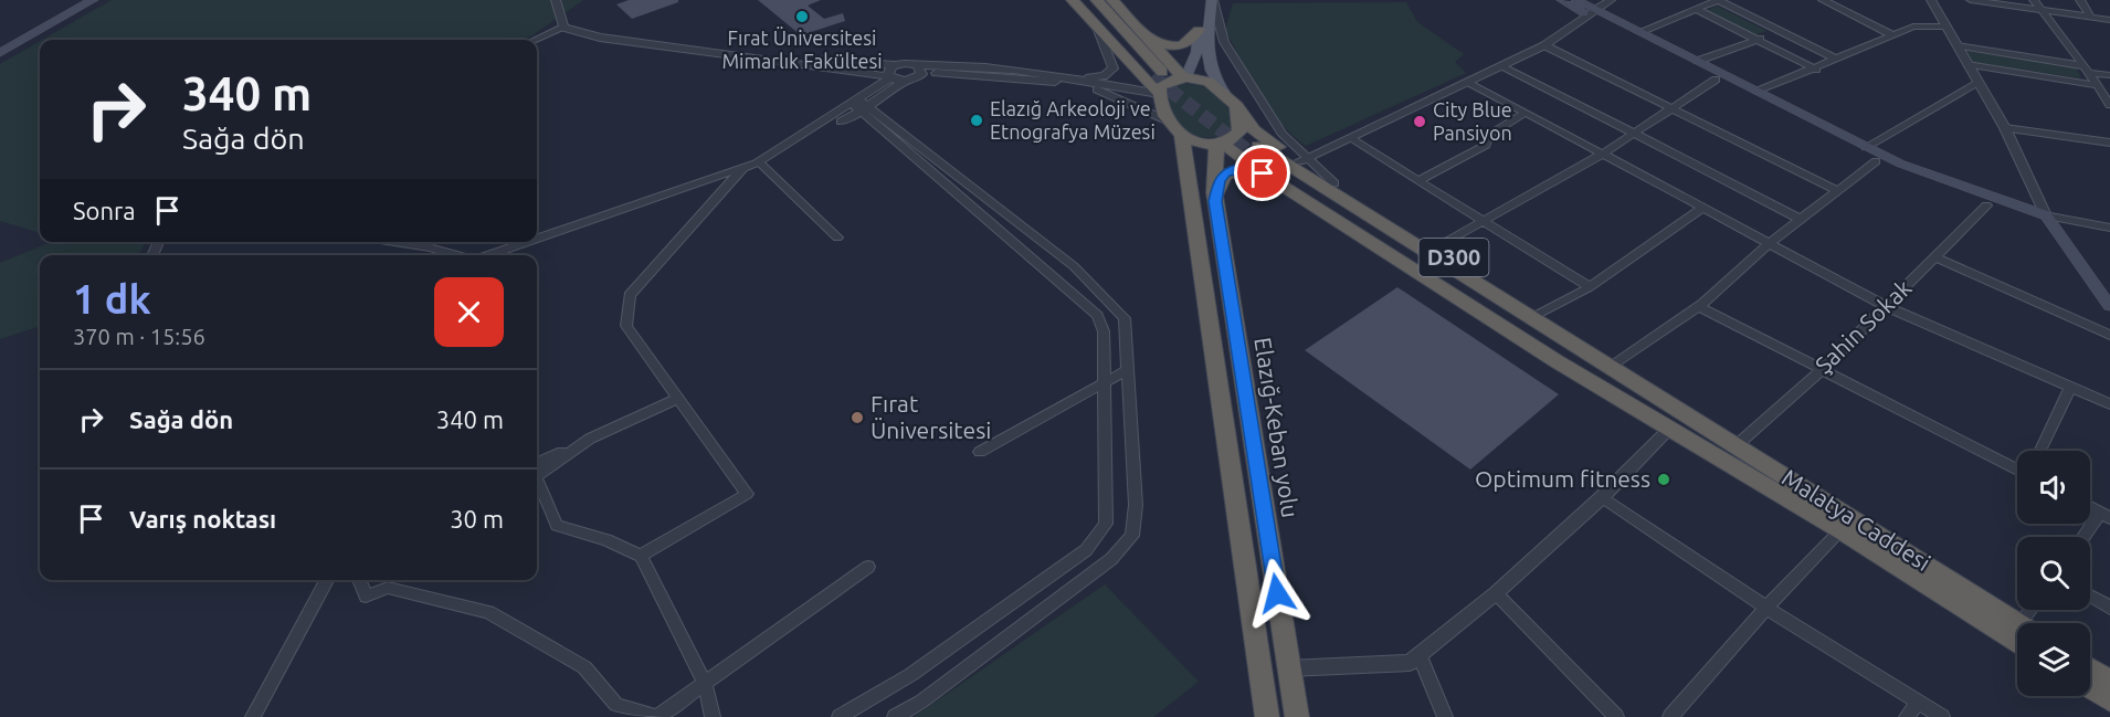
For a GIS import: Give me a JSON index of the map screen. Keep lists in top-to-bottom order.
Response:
{
  "streets": {
    "highway": ["D300", "Elazığ-Keban yolu", "Malatya Caddesi"],
    "street": ["Şahin Sokak"]
  },
  "crossings": [
    ["D300", "Elazığ-Keban yolu"],
    ["D300", "Malatya Caddesi"],
    ["Şahin Sokak", "Malatya Caddesi"]
  ],
  "places": [
    "Fırat Üniversitesi Mimarlık Fakültesi",
    "Elazığ Arkeoloji ve Etnografya Müzesi",
    "City Blue Pansiyon",
    "Fırat Üniversitesi",
    "Optimum fitness"
  ],
  "page": {
    "turn": ["340 m", "Sağa dön"],
    "then": "Sonra",
    "heading": ["1 dk", "370 m · 15:56"],
    "list": [
      {
        "name": "Sağa dön",
        "value": "340 m"
      },
      {
        "name": "Varış noktası",
        "value": "30 m"
      }
    ]
  }
}
